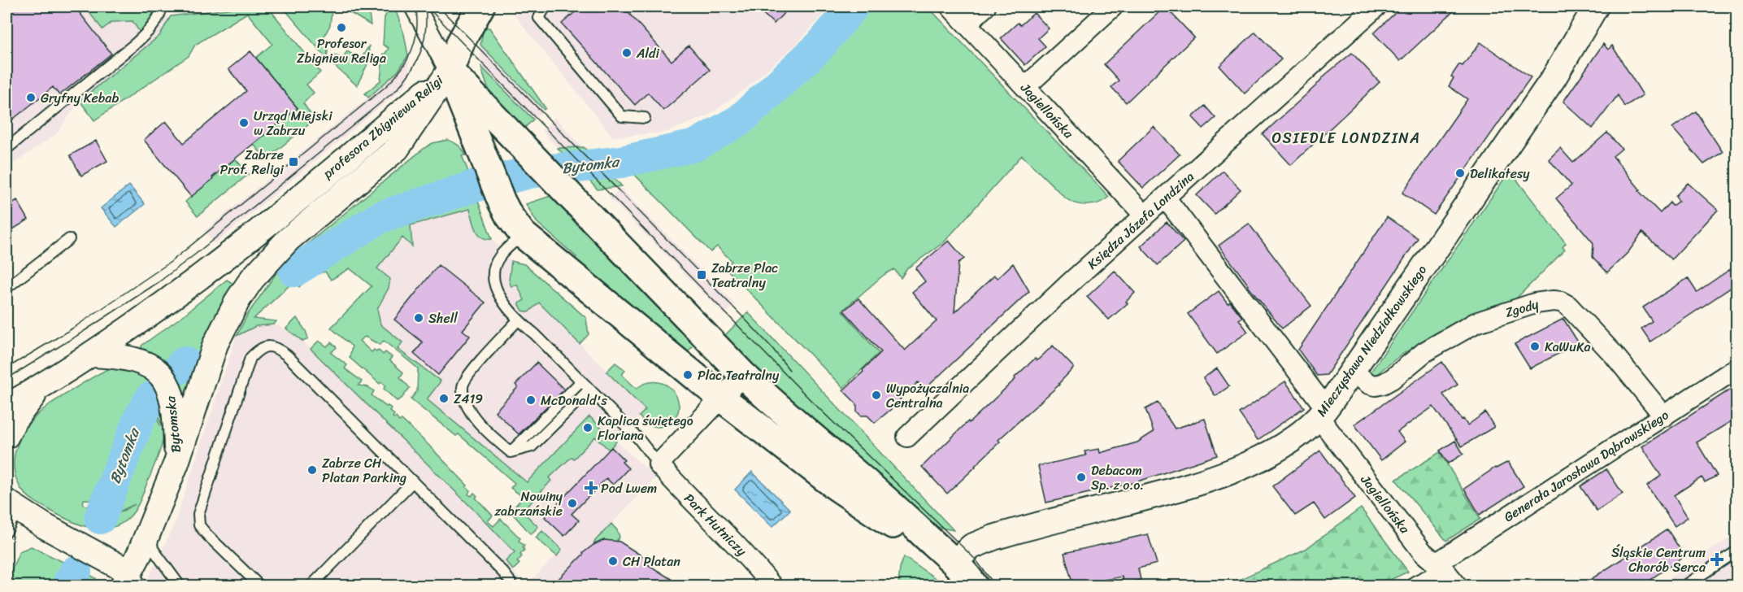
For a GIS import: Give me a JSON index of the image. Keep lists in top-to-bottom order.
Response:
{
  "streets": {
    "street": [
      "Jagiellońska",
      "profesora Zbigniewa Religi",
      "Księdza Józefa Londzina",
      "Zgody",
      "Mieczysława Niedziałkowskiego",
      "Bytomska",
      "Generała Jarosława Dąbrowskiego",
      "Park Hutniczy"
    ]
  },
  "crossings": [
    ["Jagiellońska", "Księdza Józefa Londzina"],
    ["Jagiellońska", "Mieczysława Niedziałkowskiego"],
    ["Jagiellońska", "Generała Jarosława Dąbrowskiego"],
    ["profesora Zbigniewa Religi", "Bytomska"],
    ["Zgody", "Mieczysława Niedziałkowskiego"],
    ["Zgody", "Generała Jarosława Dąbrowskiego"]
  ],
  "districts": ["OSIEDLE LONDZINA"],
  "water": ["Bytomka"],
  "places": {
    "other": [
      "Profesor Zbigniew Religa",
      "Aldi",
      "Gryfny Kebab",
      "Urząd Miejski w Zabrzu",
      "Delikatesy",
      "Shell",
      "KaWuKa",
      "Plac Teatralny",
      "Wypożyczalnia Centralna",
      "Z419",
      "McDonald's",
      "Kaplica świętego Floriana",
      "Zabrze CH Platan Parking",
      "Debacom Sp. z o.o.",
      "Nowiny zabrzańskie",
      "CH Platan"
    ],
    "transit": ["Zabrze Prof. Religi", "Zabrze Plac Teatralny"],
    "health": ["Pod Lwem", "Śląskie Centrum Chorób Serca"]
  }
}
